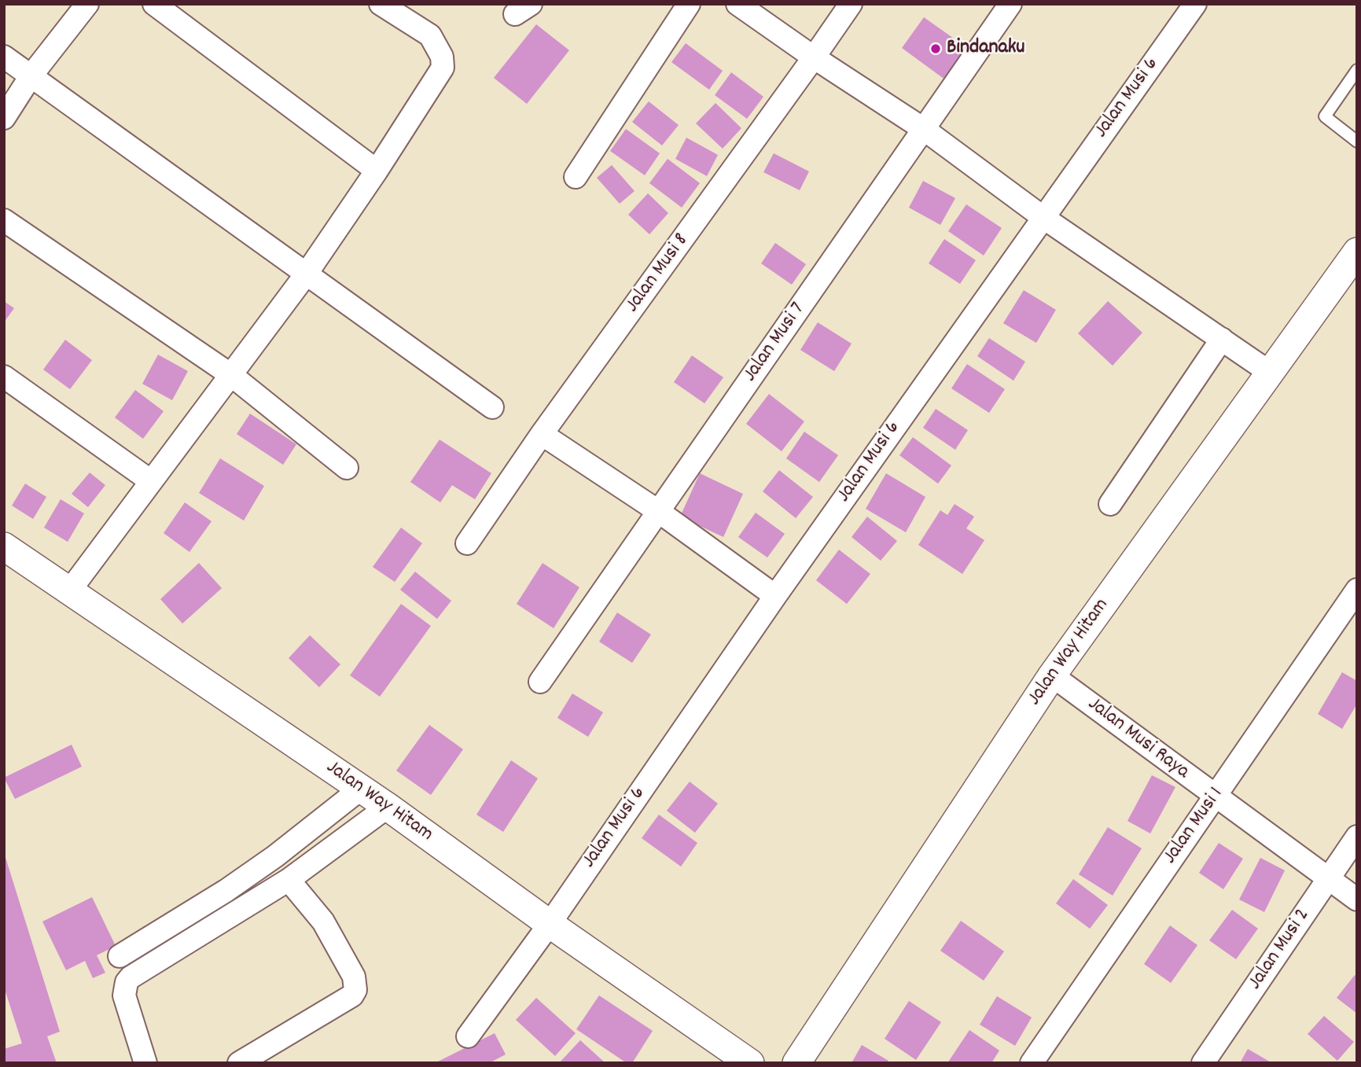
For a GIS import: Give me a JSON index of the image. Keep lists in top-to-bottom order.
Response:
{
  "streets": {
    "street": [
      "Jalan Musi 6",
      "Jalan Musi 8",
      "Jalan Musi 7",
      "Jalan Way Hitam",
      "Jalan Musi Raya",
      "Jalan Musi 1",
      "Jalan Musi 2"
    ]
  },
  "crossings": [
    ["Jalan Musi 6", "Jalan Way Hitam"],
    ["Jalan Way Hitam", "Jalan Musi Raya"],
    ["Jalan Musi Raya", "Jalan Musi 1"],
    ["Jalan Musi Raya", "Jalan Musi 2"]
  ],
  "places": ["Bindanaku"]
}
